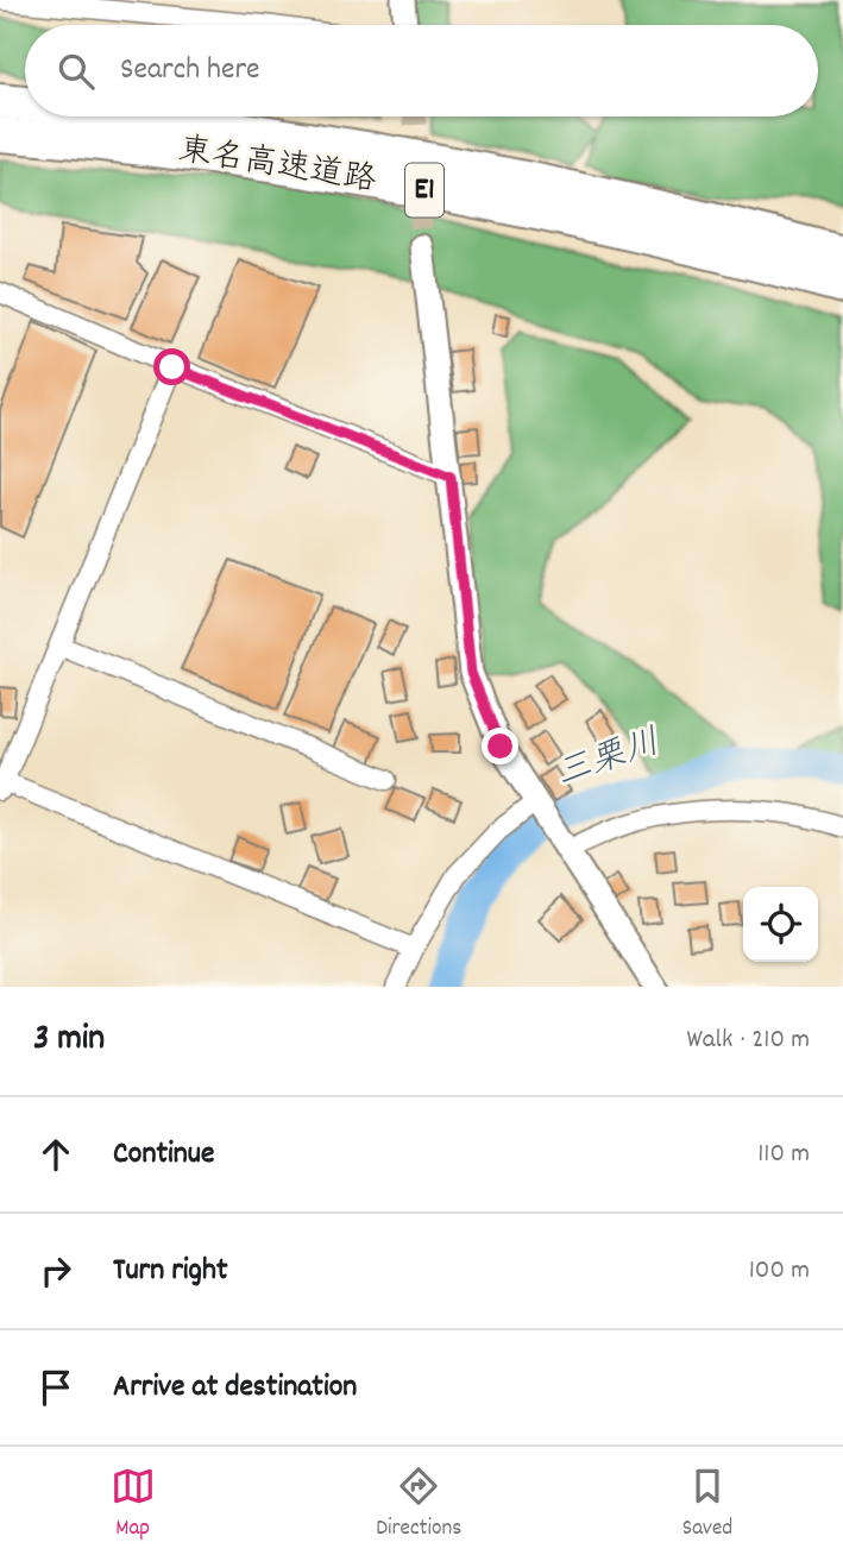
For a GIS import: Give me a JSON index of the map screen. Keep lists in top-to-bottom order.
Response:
{
  "streets": {
    "highway": ["東名高速道路", "E1"]
  },
  "water": ["三栗川"],
  "page": {
    "search": "Search here",
    "heading": ["3 min", "Walk · 210 m"],
    "list": [
      ["Continue", "110 m"],
      ["Turn right", "100 m"],
      "Arrive at destination"
    ],
    "nav": ["Map", "Directions", "Saved"]
  }
}
